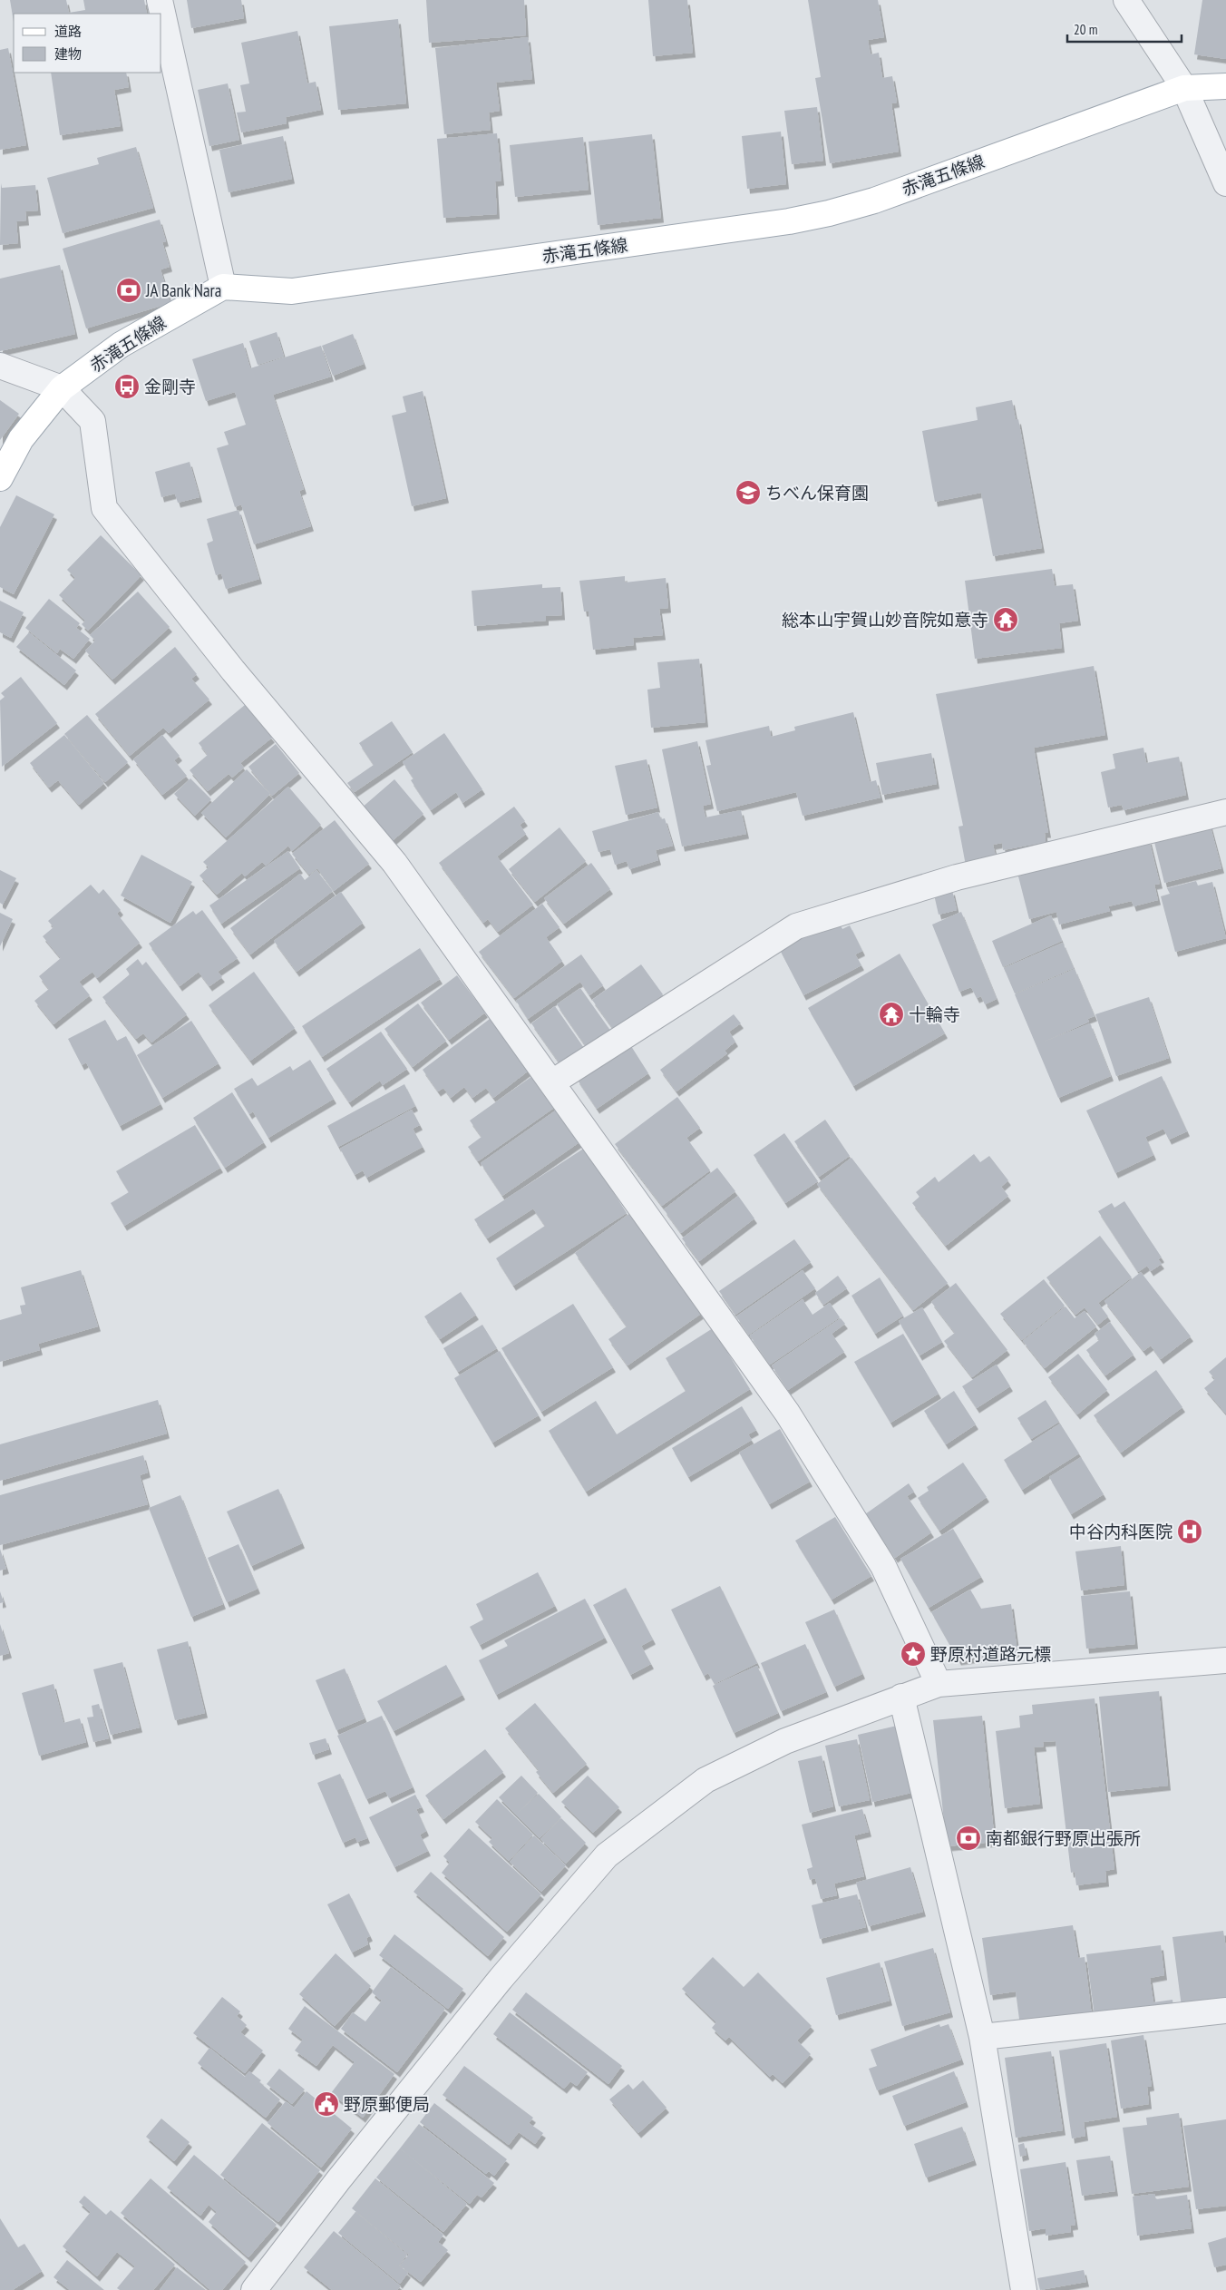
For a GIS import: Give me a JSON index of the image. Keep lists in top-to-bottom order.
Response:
{
  "streets": {
    "main road": ["赤滝五條線"]
  },
  "places": {
    "bank": ["JA Bank Nara", "南都銀行野原出張所"],
    "bus stop": ["金剛寺"],
    "school or university": ["ちべん保育園"],
    "temple": ["総本山宇賀山妙音院如意寺", "十輪寺"],
    "hospital": ["中谷内科医院"],
    "place": ["野原村道路元標"],
    "public building": ["野原郵便局"]
  },
  "legend": ["道路", "建物"],
  "scale_bar": "20 m"
}
